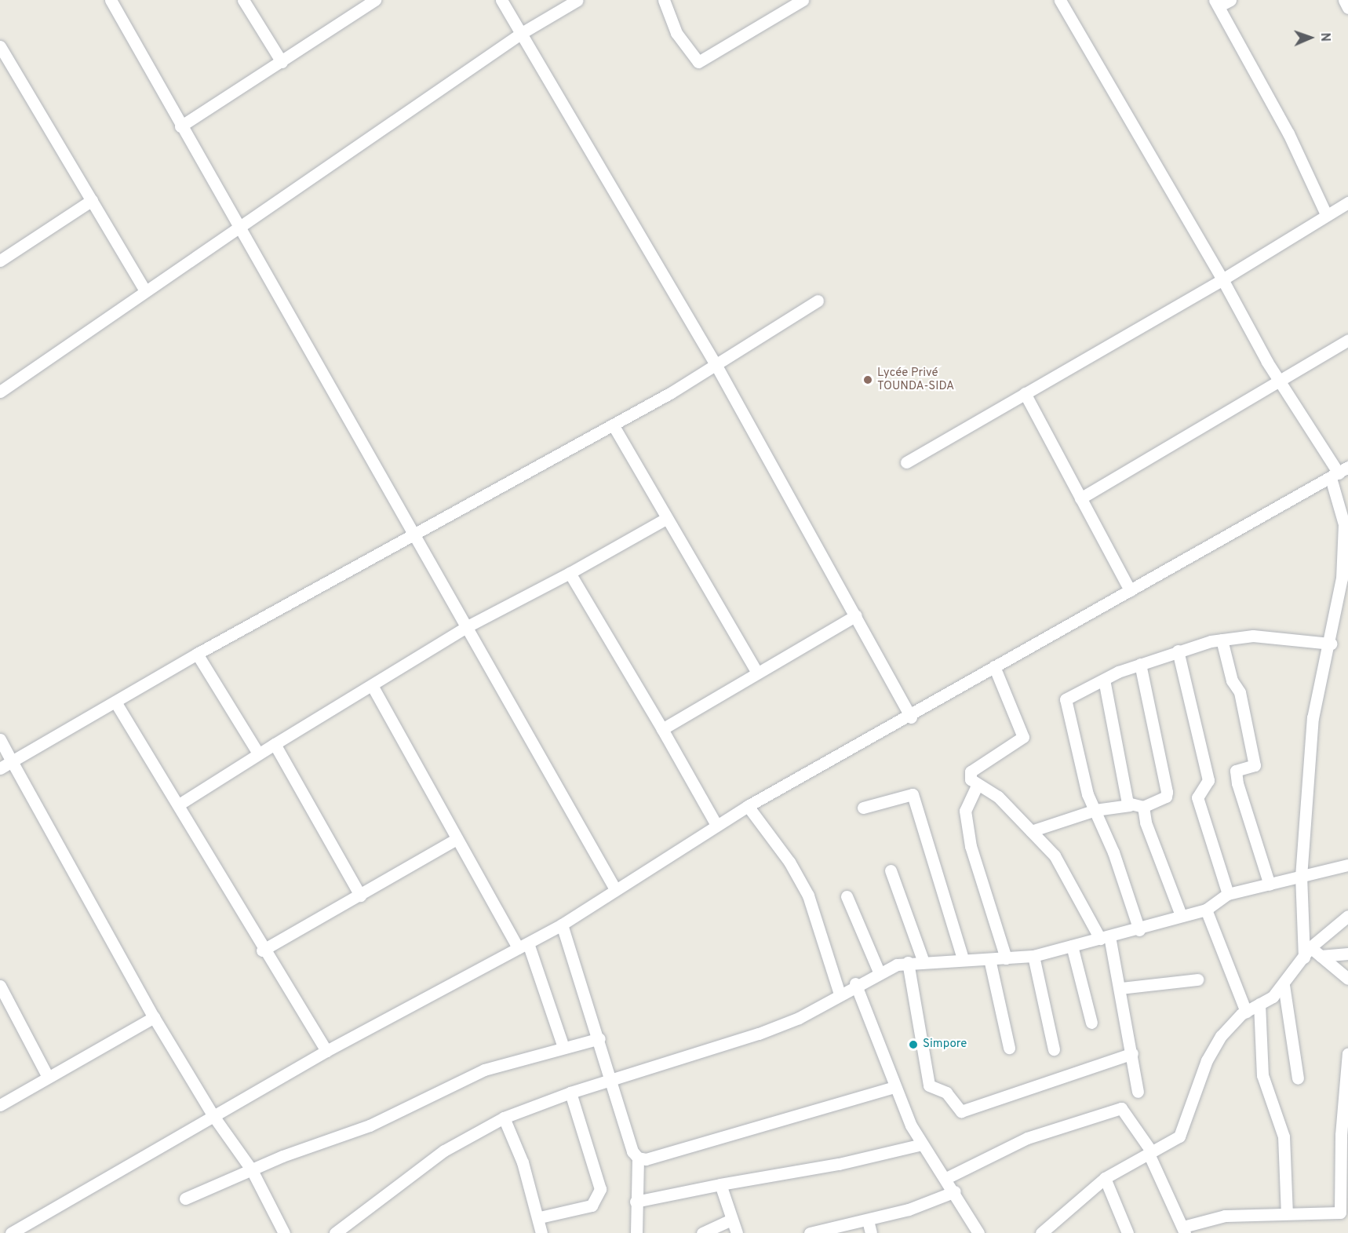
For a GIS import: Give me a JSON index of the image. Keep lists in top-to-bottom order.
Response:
{
  "places": ["Lycée Privé TOUNDA-SIDA", "Simpore"],
  "north": "right"
}
